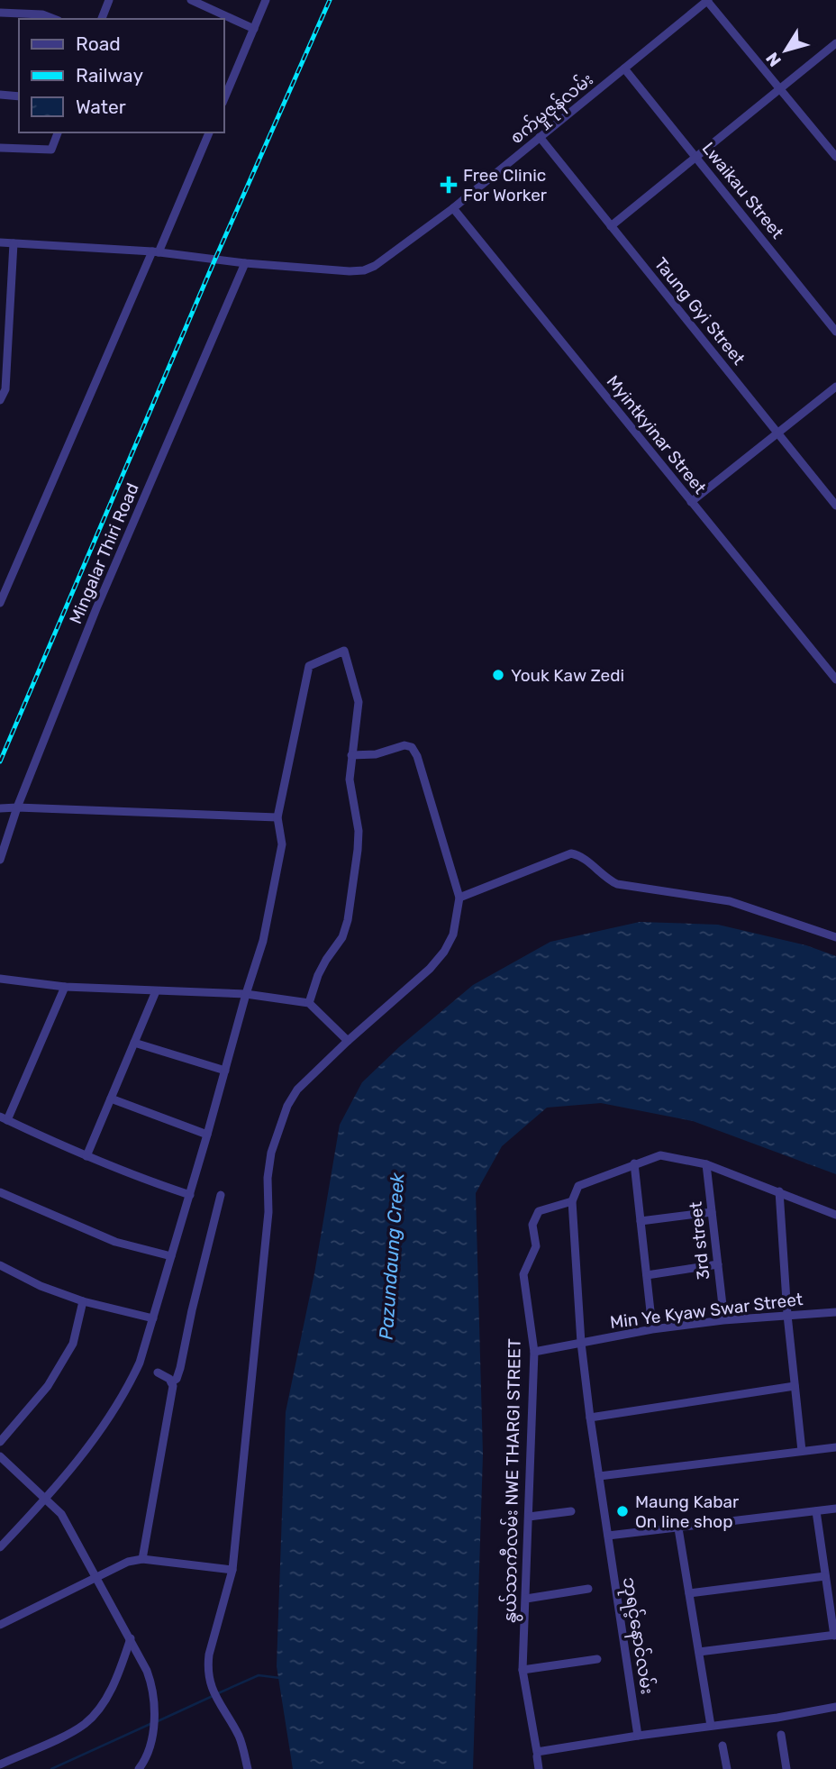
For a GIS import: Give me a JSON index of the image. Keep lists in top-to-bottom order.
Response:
{
  "streets": {
    "street": [
      "စက်မှုဇုန်လမ်း",
      "Lwaikau Street",
      "Taung Gyi Street",
      "Myintkyinar Street",
      "Mingalar Thiri Road",
      "3rd street",
      "Min Ye Kyaw Swar Street",
      "နွယ်သာကီလမ်း NWE THARGI STREET",
      "ဘုရင့်နောင်လမ်း"
    ]
  },
  "crossings": [
    ["စက်မှုဇုန်လမ်း", "Lwaikau Street"],
    ["စက်မှုဇုန်လမ်း", "Taung Gyi Street"],
    ["စက်မှုဇုန်လမ်း", "Myintkyinar Street"],
    ["စက်မှုဇုန်လမ်း", "Mingalar Thiri Road"],
    ["Min Ye Kyaw Swar Street", "နွယ်သာကီလမ်း NWE THARGI STREET"],
    ["Min Ye Kyaw Swar Street", "ဘုရင့်နောင်လမ်း"],
    ["နွယ်သာကီလမ်း NWE THARGI STREET", "ဘုရင့်နောင်လမ်း"]
  ],
  "water": ["Pazundaung Creek"],
  "places": {
    "health": ["Free Clinic For Worker"],
    "other": ["Youk Kaw Zedi", "Maung Kabar On line shop"]
  },
  "legend": ["Road", "Railway", "Water"],
  "north": "bottom left"
}
